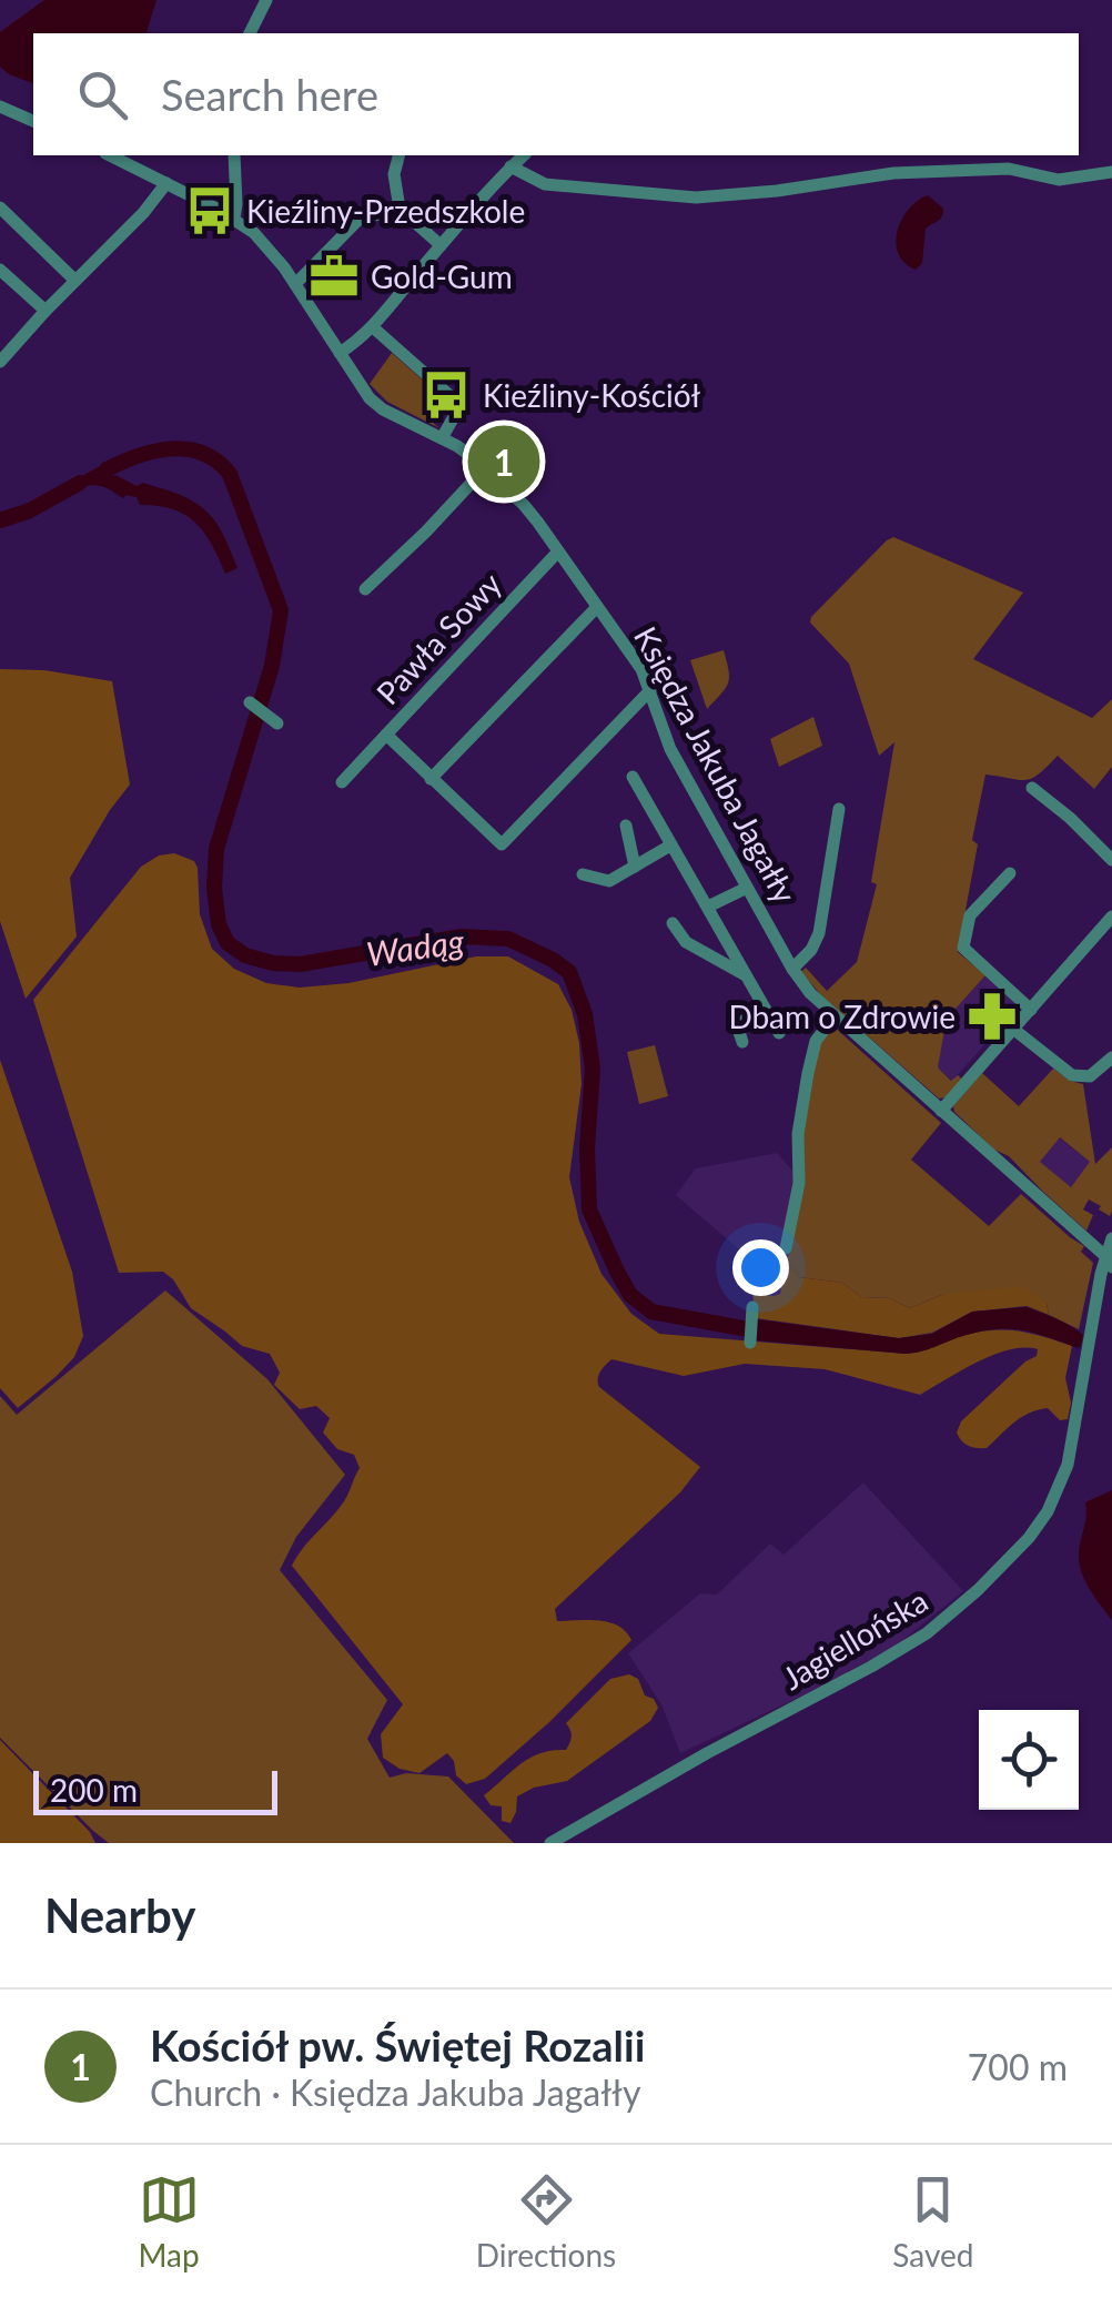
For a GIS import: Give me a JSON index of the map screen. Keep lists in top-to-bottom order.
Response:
{
  "streets": {
    "street": ["Pawła Sowy", "Księdza Jakuba Jagałły", "Jagiellońska"]
  },
  "crossings": [
    ["Pawła Sowy", "Księdza Jakuba Jagałły"],
    ["Księdza Jakuba Jagałły", "Jagiellońska"]
  ],
  "water": ["Wadąg"],
  "places": {
    "bus stop": ["Kieźliny-Przedszkole", "Kieźliny-Kościół"],
    "office": ["Gold-Gum"],
    "pharmacy": ["Dbam o Zdrowie"]
  },
  "scale_bar": "200 m",
  "page": {
    "search": "Search here",
    "pins": "1",
    "scale": "200 m",
    "heading": "Nearby",
    "list": [
      {
        "mark": "1",
        "name": "Kościół pw. Świętej Rozalii",
        "note": "Church · Księdza Jakuba Jagałły",
        "value": "700 m"
      }
    ],
    "nav": ["Map", "Directions", "Saved"]
  }
}
